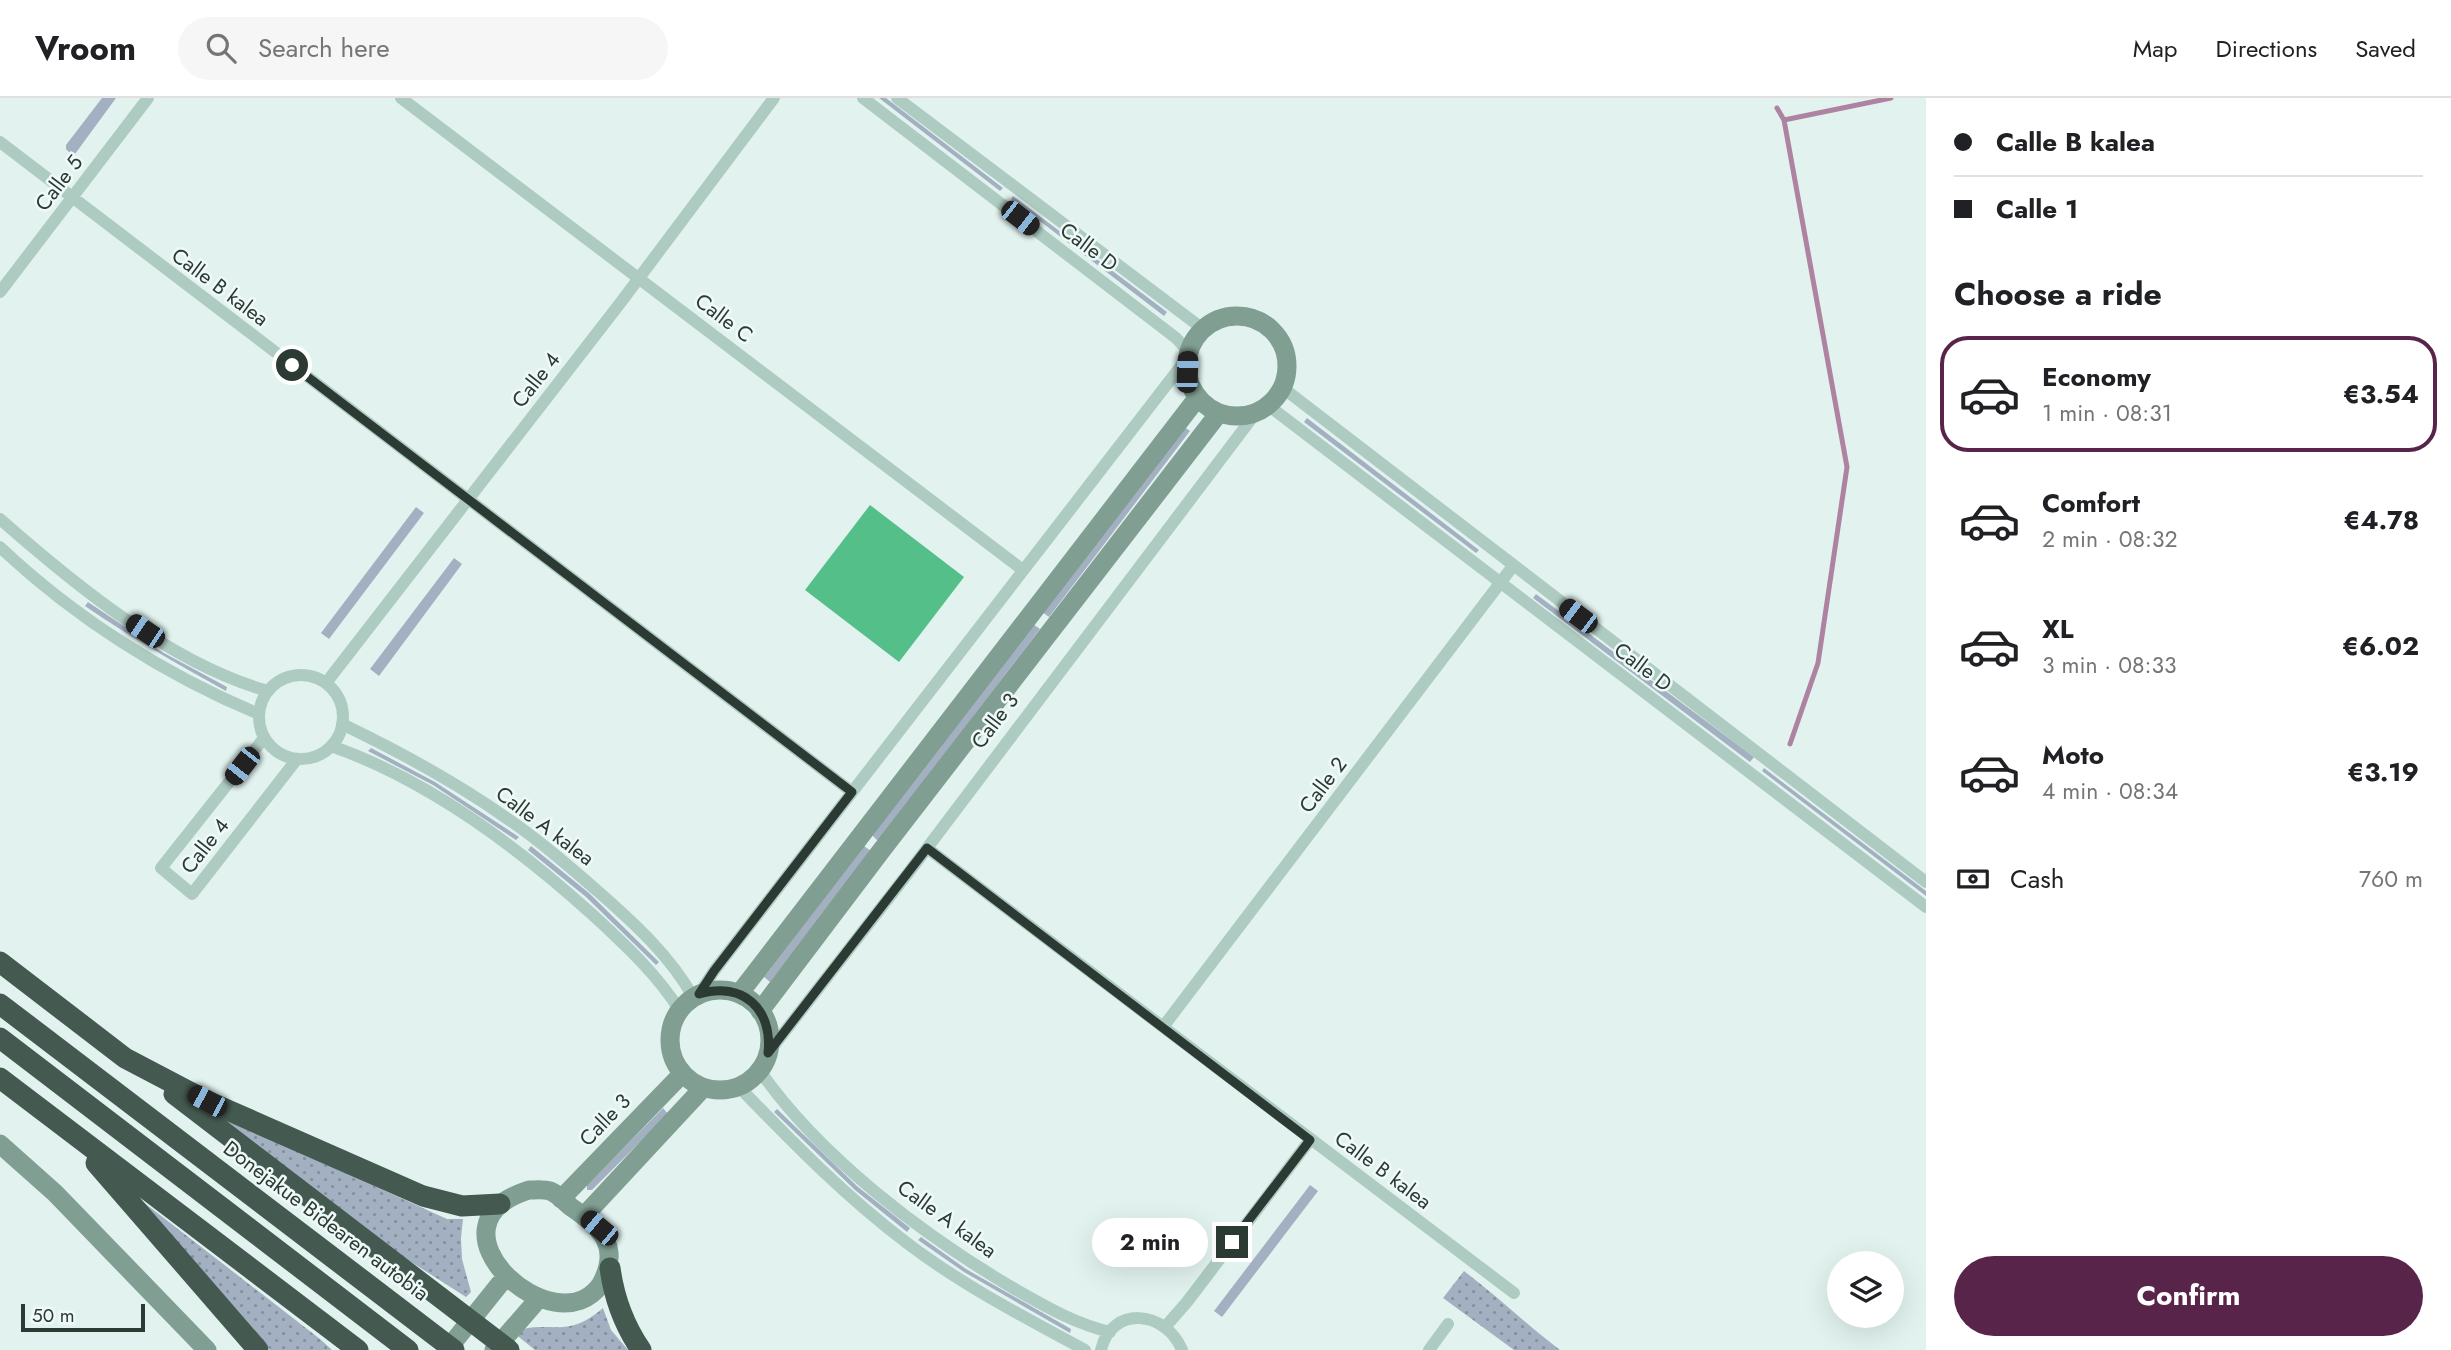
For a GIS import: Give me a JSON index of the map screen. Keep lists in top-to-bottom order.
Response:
{
  "streets": {
    "highway": ["Donejakue Bidearen autobia"],
    "street": [
      "Calle 5",
      "Calle D",
      "Calle B kalea",
      "Calle C",
      "Calle 4",
      "Calle 3",
      "Calle 2",
      "Calle A kalea"
    ]
  },
  "crossings": [
    ["Calle 5", "Calle B kalea"],
    ["Calle D", "Calle 3"],
    ["Calle D", "Calle 2"],
    ["Calle B kalea", "Calle 4"],
    ["Calle B kalea", "Calle 3"],
    ["Calle B kalea", "Calle 2"],
    ["Calle C", "Calle 4"],
    ["Calle 4", "Calle A kalea"],
    ["Calle 3", "Calle A kalea"]
  ],
  "scale_bar": "50 m",
  "page": {
    "header": "Vroom",
    "search": "Search here",
    "nav": ["Map", "Directions", "Saved"],
    "banner": ["Calle B kalea", "Calle 1"],
    "heading": "Choose a ride",
    "list": [
      {
        "name": "Economy",
        "note": "1 min · 08:31",
        "value": "€3.54"
      },
      {
        "name": "Comfort",
        "note": "2 min · 08:32",
        "value": "€4.78"
      },
      {
        "name": "XL",
        "note": "3 min · 08:33",
        "value": "€6.02"
      },
      {
        "name": "Moto",
        "note": "4 min · 08:34",
        "value": "€3.19"
      }
    ],
    "pay": ["Cash", "760 m"],
    "bubble": "2 min",
    "buttons": "Confirm",
    "scale": "50 m"
  }
}
